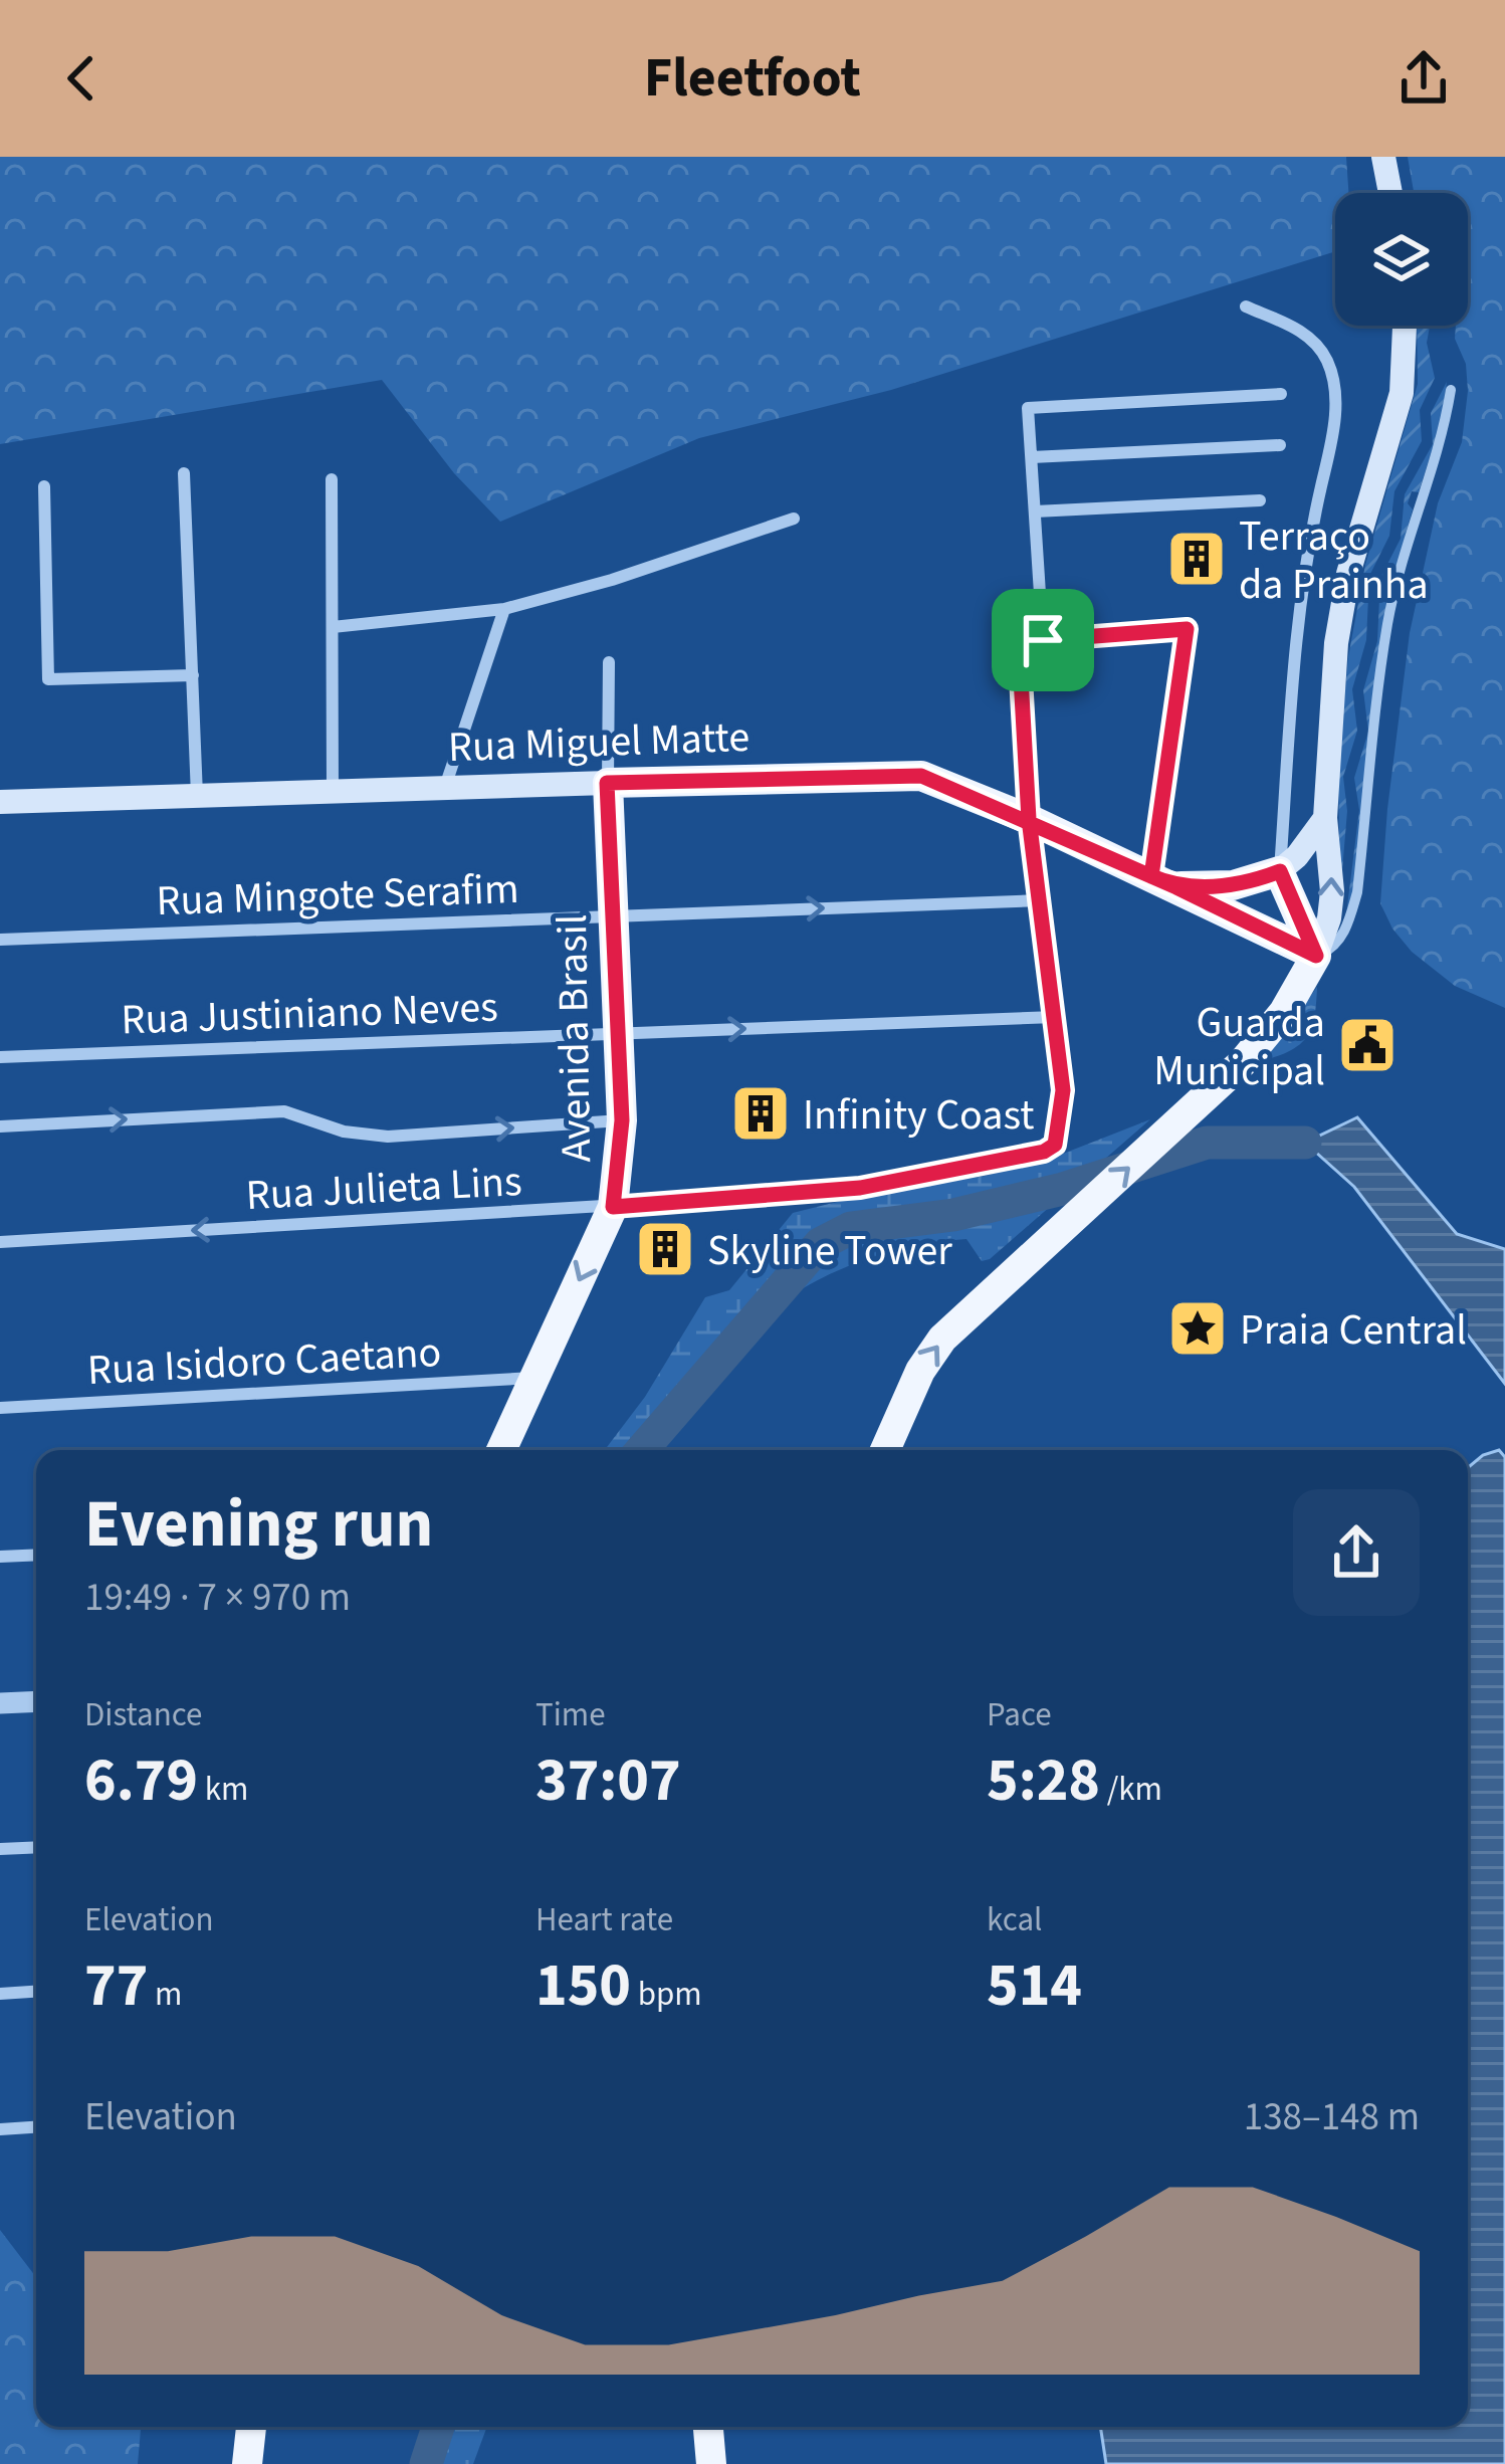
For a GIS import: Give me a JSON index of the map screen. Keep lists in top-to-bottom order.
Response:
{
  "streets": {
    "main road": ["Rua Miguel Matte", "Avenida Brasil"],
    "street": [
      "Rua Mingote Serafim",
      "Rua Justiniano Neves",
      "Rua Julieta Lins",
      "Rua Isidoro Caetano"
    ]
  },
  "crossings": [
    ["Rua Miguel Matte", "Avenida Brasil"],
    ["Rua Mingote Serafim", "Avenida Brasil"],
    ["Rua Justiniano Neves", "Avenida Brasil"],
    ["Rua Justiniano Neves", "Rua Julieta Lins"],
    ["Avenida Brasil", "Rua Julieta Lins"],
    ["Avenida Brasil", "Rua Isidoro Caetano"]
  ],
  "one_way": ["Rua Mingote Serafim", "Rua Justiniano Neves"],
  "places": {
    "building": ["Terraço da Prainha", "Infinity Coast", "Skyline Tower"],
    "public building": ["Guarda Municipal"],
    "place": ["Praia Central"]
  },
  "page": {
    "header": "Fleetfoot",
    "heading": ["Evening run", "19:49 · 7 × 970 m"],
    "stats": [
      ["Distance", "6.79 km"],
      ["Time", "37:07"],
      ["Pace", "5:28 /km"],
      ["Elevation", "77 m"],
      ["Heart rate", "150 bpm"],
      ["kcal", "514"]
    ],
    "chart": ["Elevation", "138–148 m"]
  }
}
